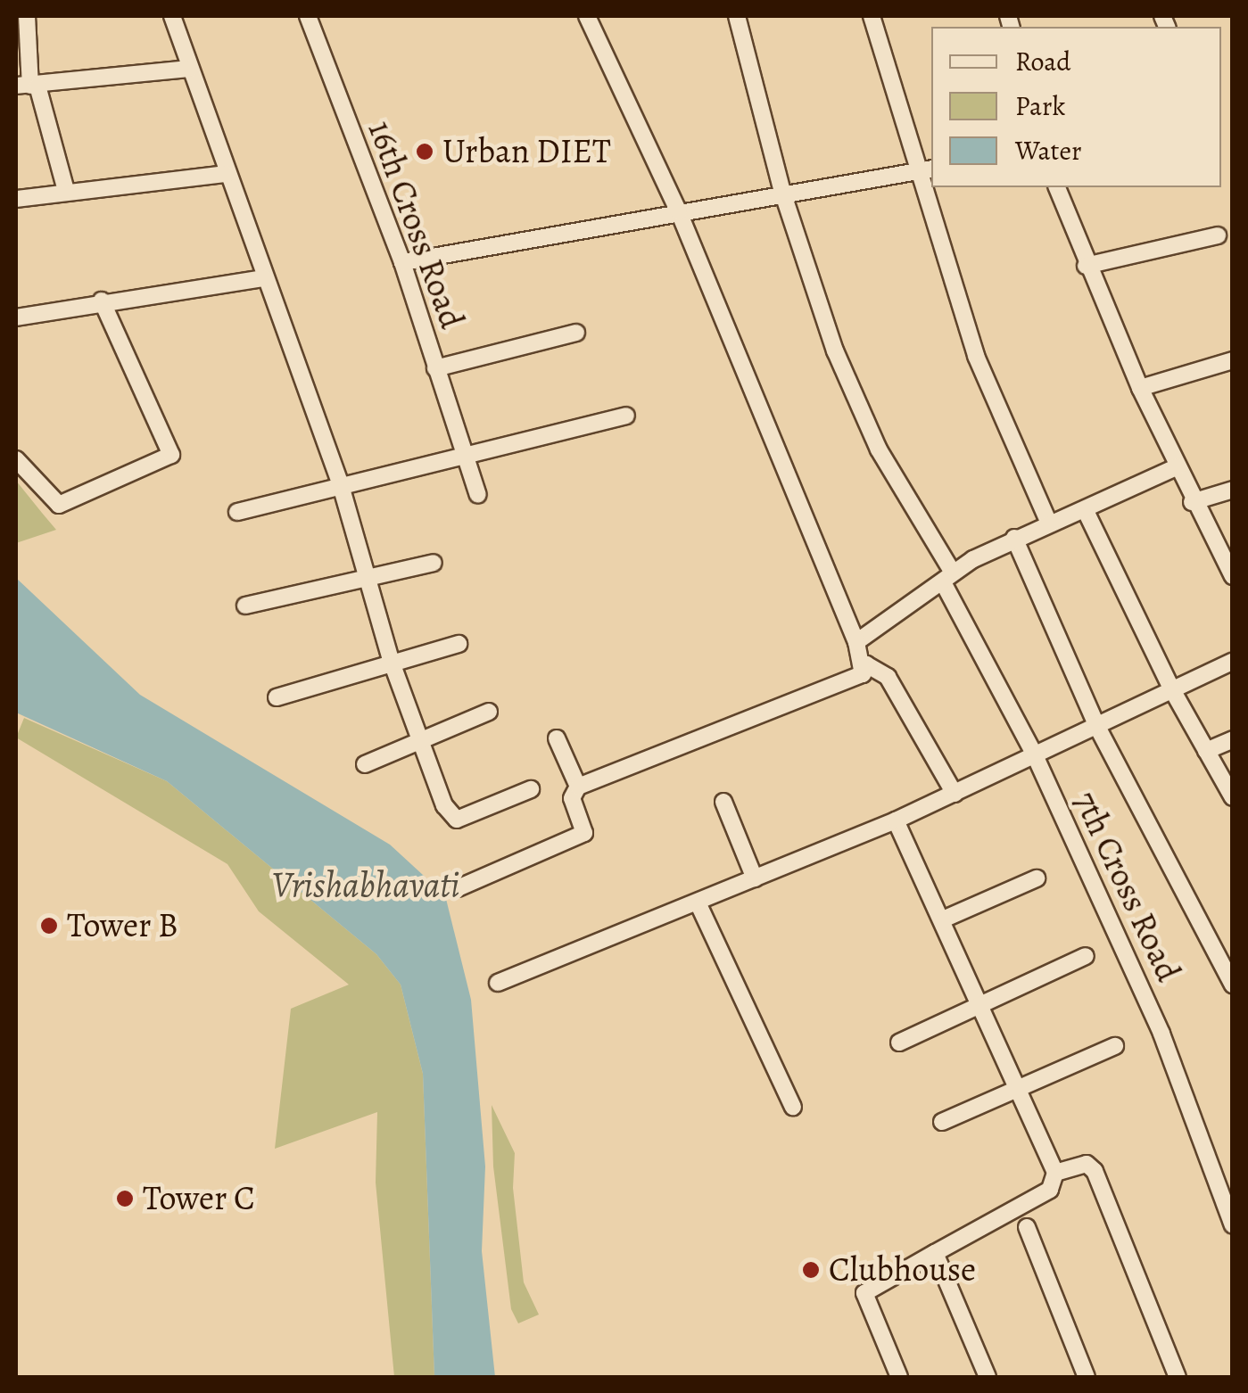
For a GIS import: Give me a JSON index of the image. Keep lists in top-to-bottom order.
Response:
{
  "streets": {
    "street": ["16th Cross Road", "7th Cross Road"]
  },
  "water": ["Vrishabhavati"],
  "places": [
    "Urban DIET",
    "Tower B",
    "Tower C",
    "Clubhouse"
  ],
  "legend": ["Road", "Park", "Water"]
}
